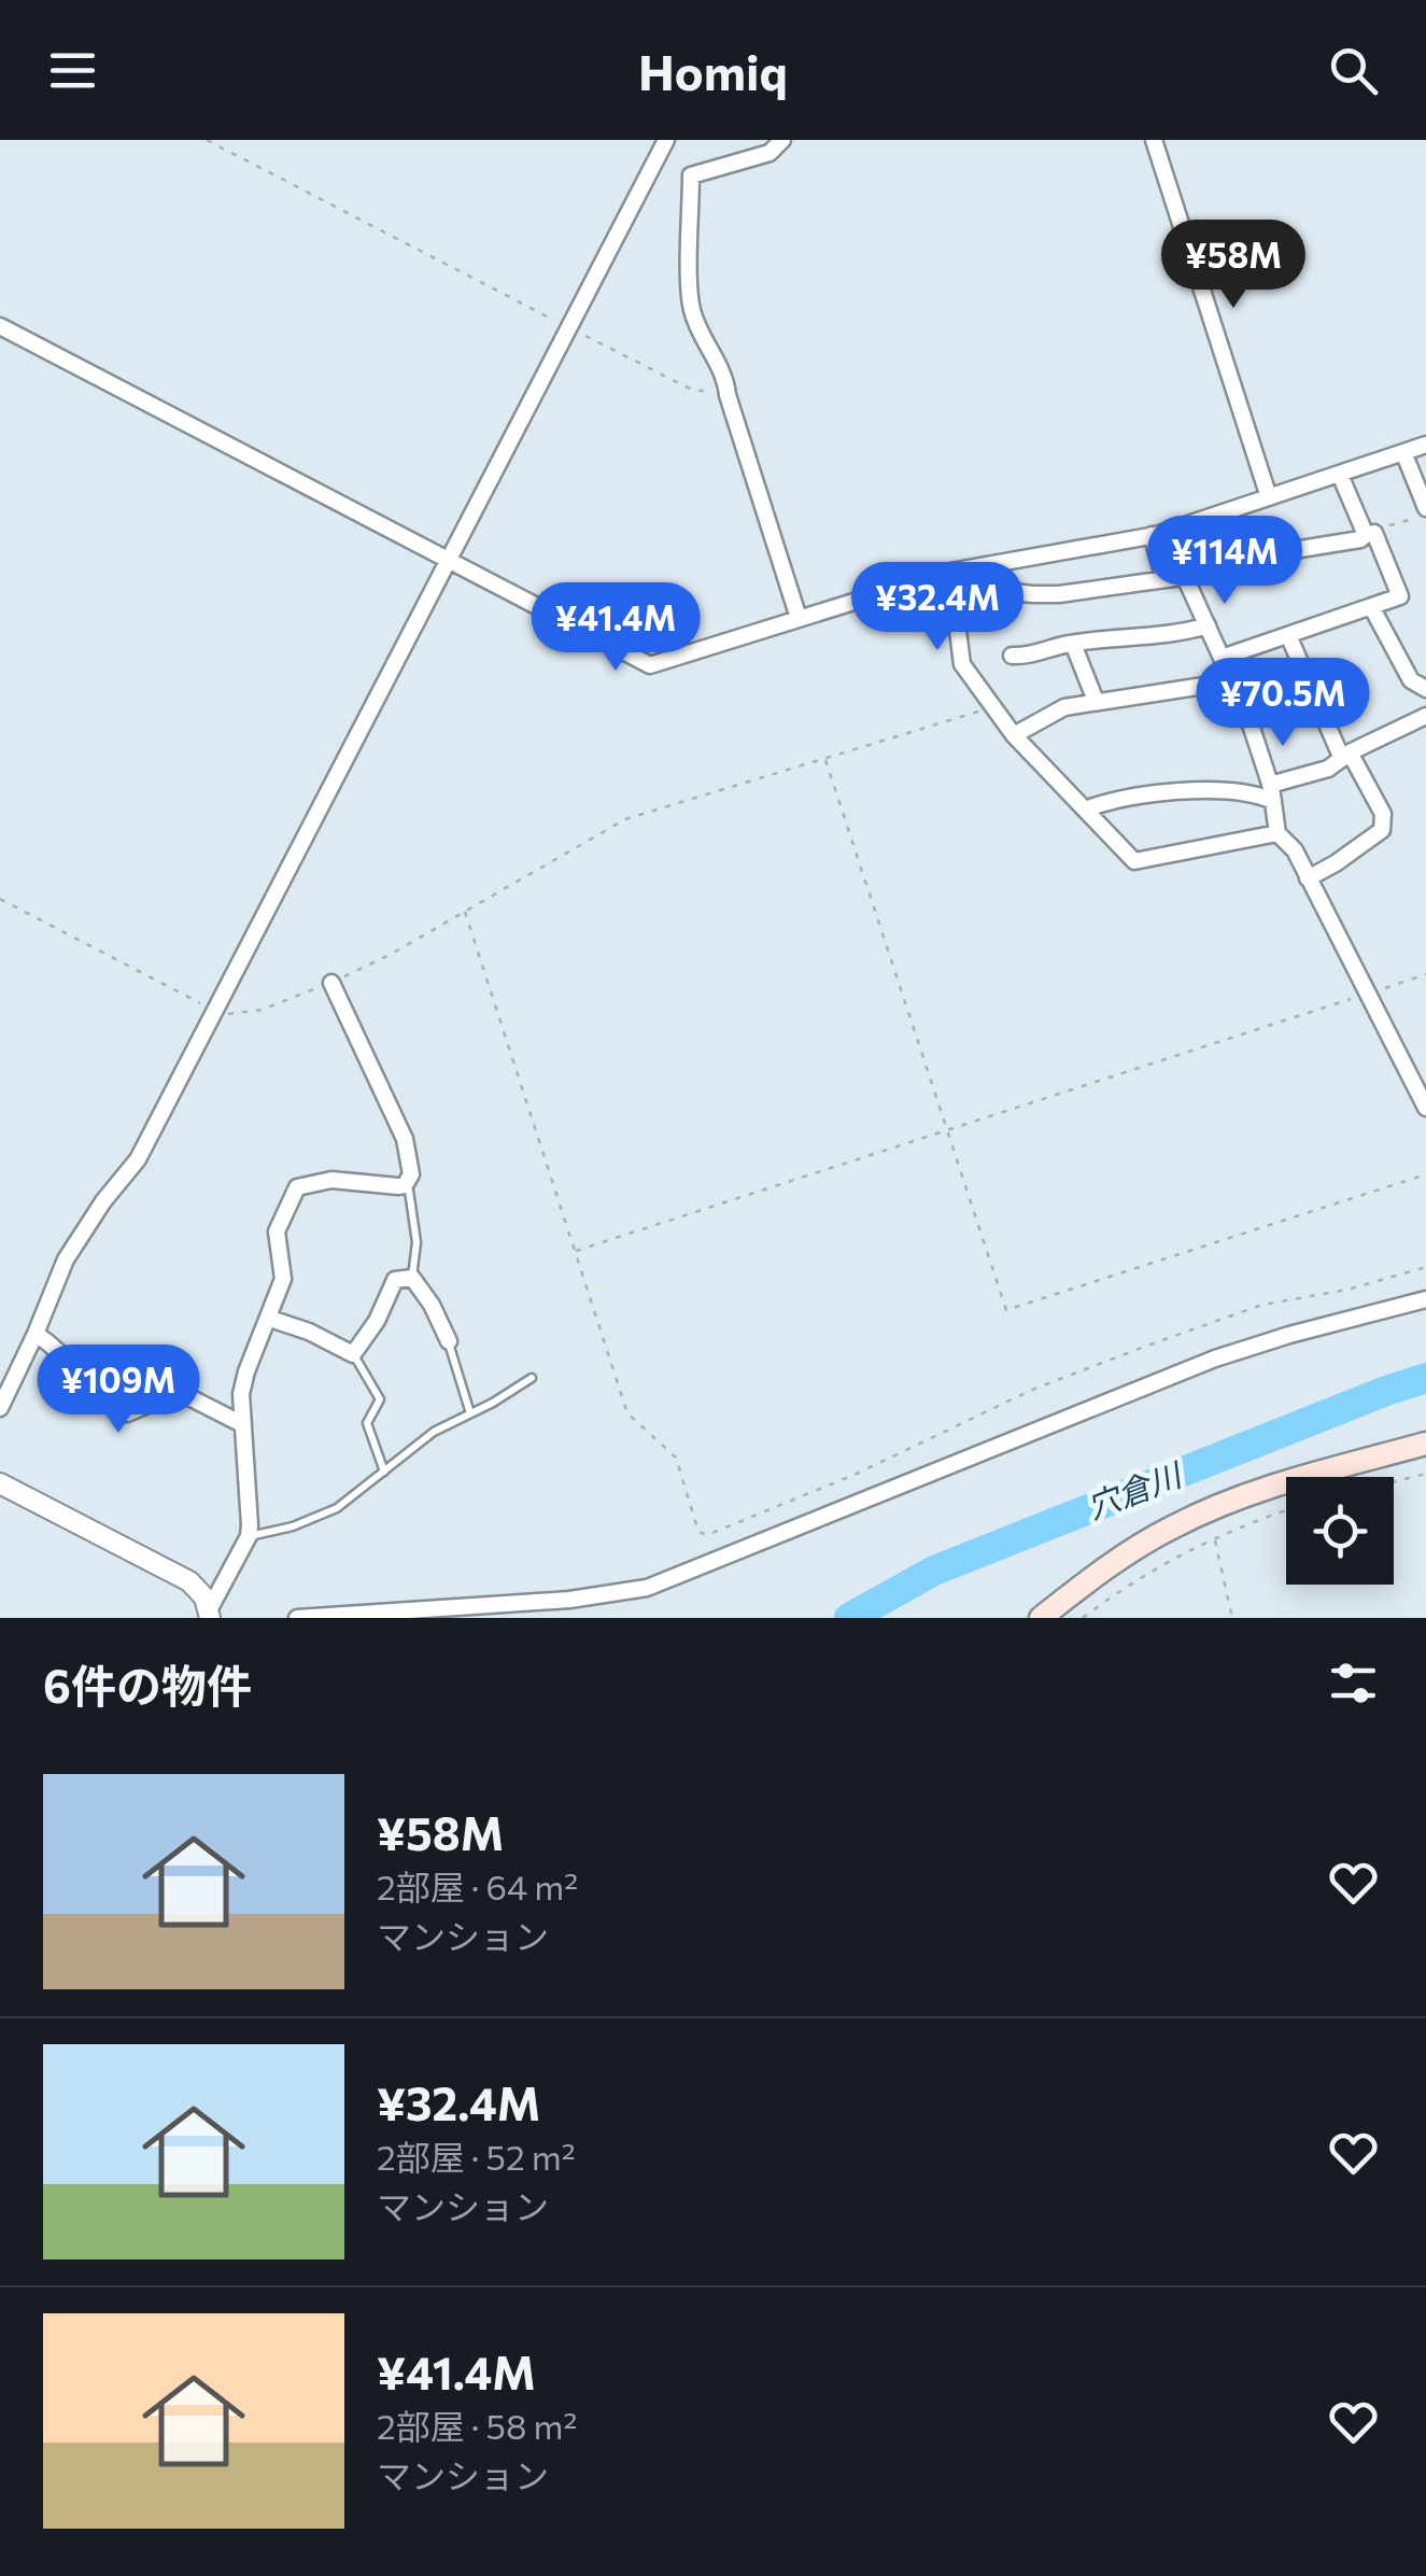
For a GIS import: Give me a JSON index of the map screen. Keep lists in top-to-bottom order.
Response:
{
  "water": ["穴倉川"],
  "page": {
    "header": "Homiq",
    "price": [
      "¥58M",
      "¥114M",
      "¥32.4M",
      "¥41.4M",
      "¥70.5M",
      "¥109M"
    ],
    "heading": "6件の物件",
    "list": [
      {
        "name": "¥58M",
        "note": "2部屋 · 64 m² · マンション"
      },
      {
        "name": "¥32.4M",
        "note": "2部屋 · 52 m² · マンション"
      },
      {
        "name": "¥41.4M",
        "note": "2部屋 · 58 m² · マンション"
      }
    ]
  }
}
